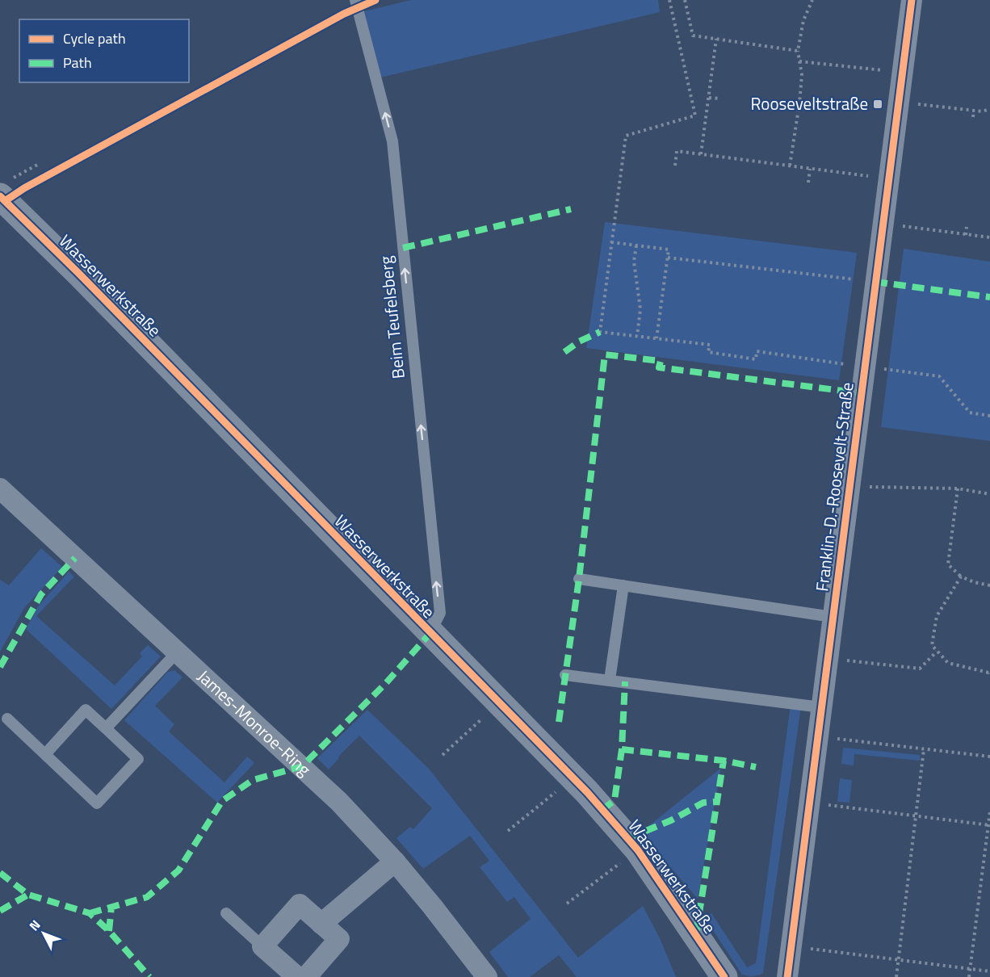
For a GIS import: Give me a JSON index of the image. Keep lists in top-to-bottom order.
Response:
{
  "streets": {
    "street": ["Wasserwerkstraße", "Franklin-D.-Roosevelt-Straße", "James-Monroe-Ring"],
    "lane": ["Beim Teufelsberg"]
  },
  "crossings": [
    ["Wasserwerkstraße", "Beim Teufelsberg"]
  ],
  "one_way": ["Beim Teufelsberg"],
  "places": {
    "transit": ["Rooseveltstraße"]
  },
  "legend": ["Cycle path", "Path"],
  "north": "top left"
}
